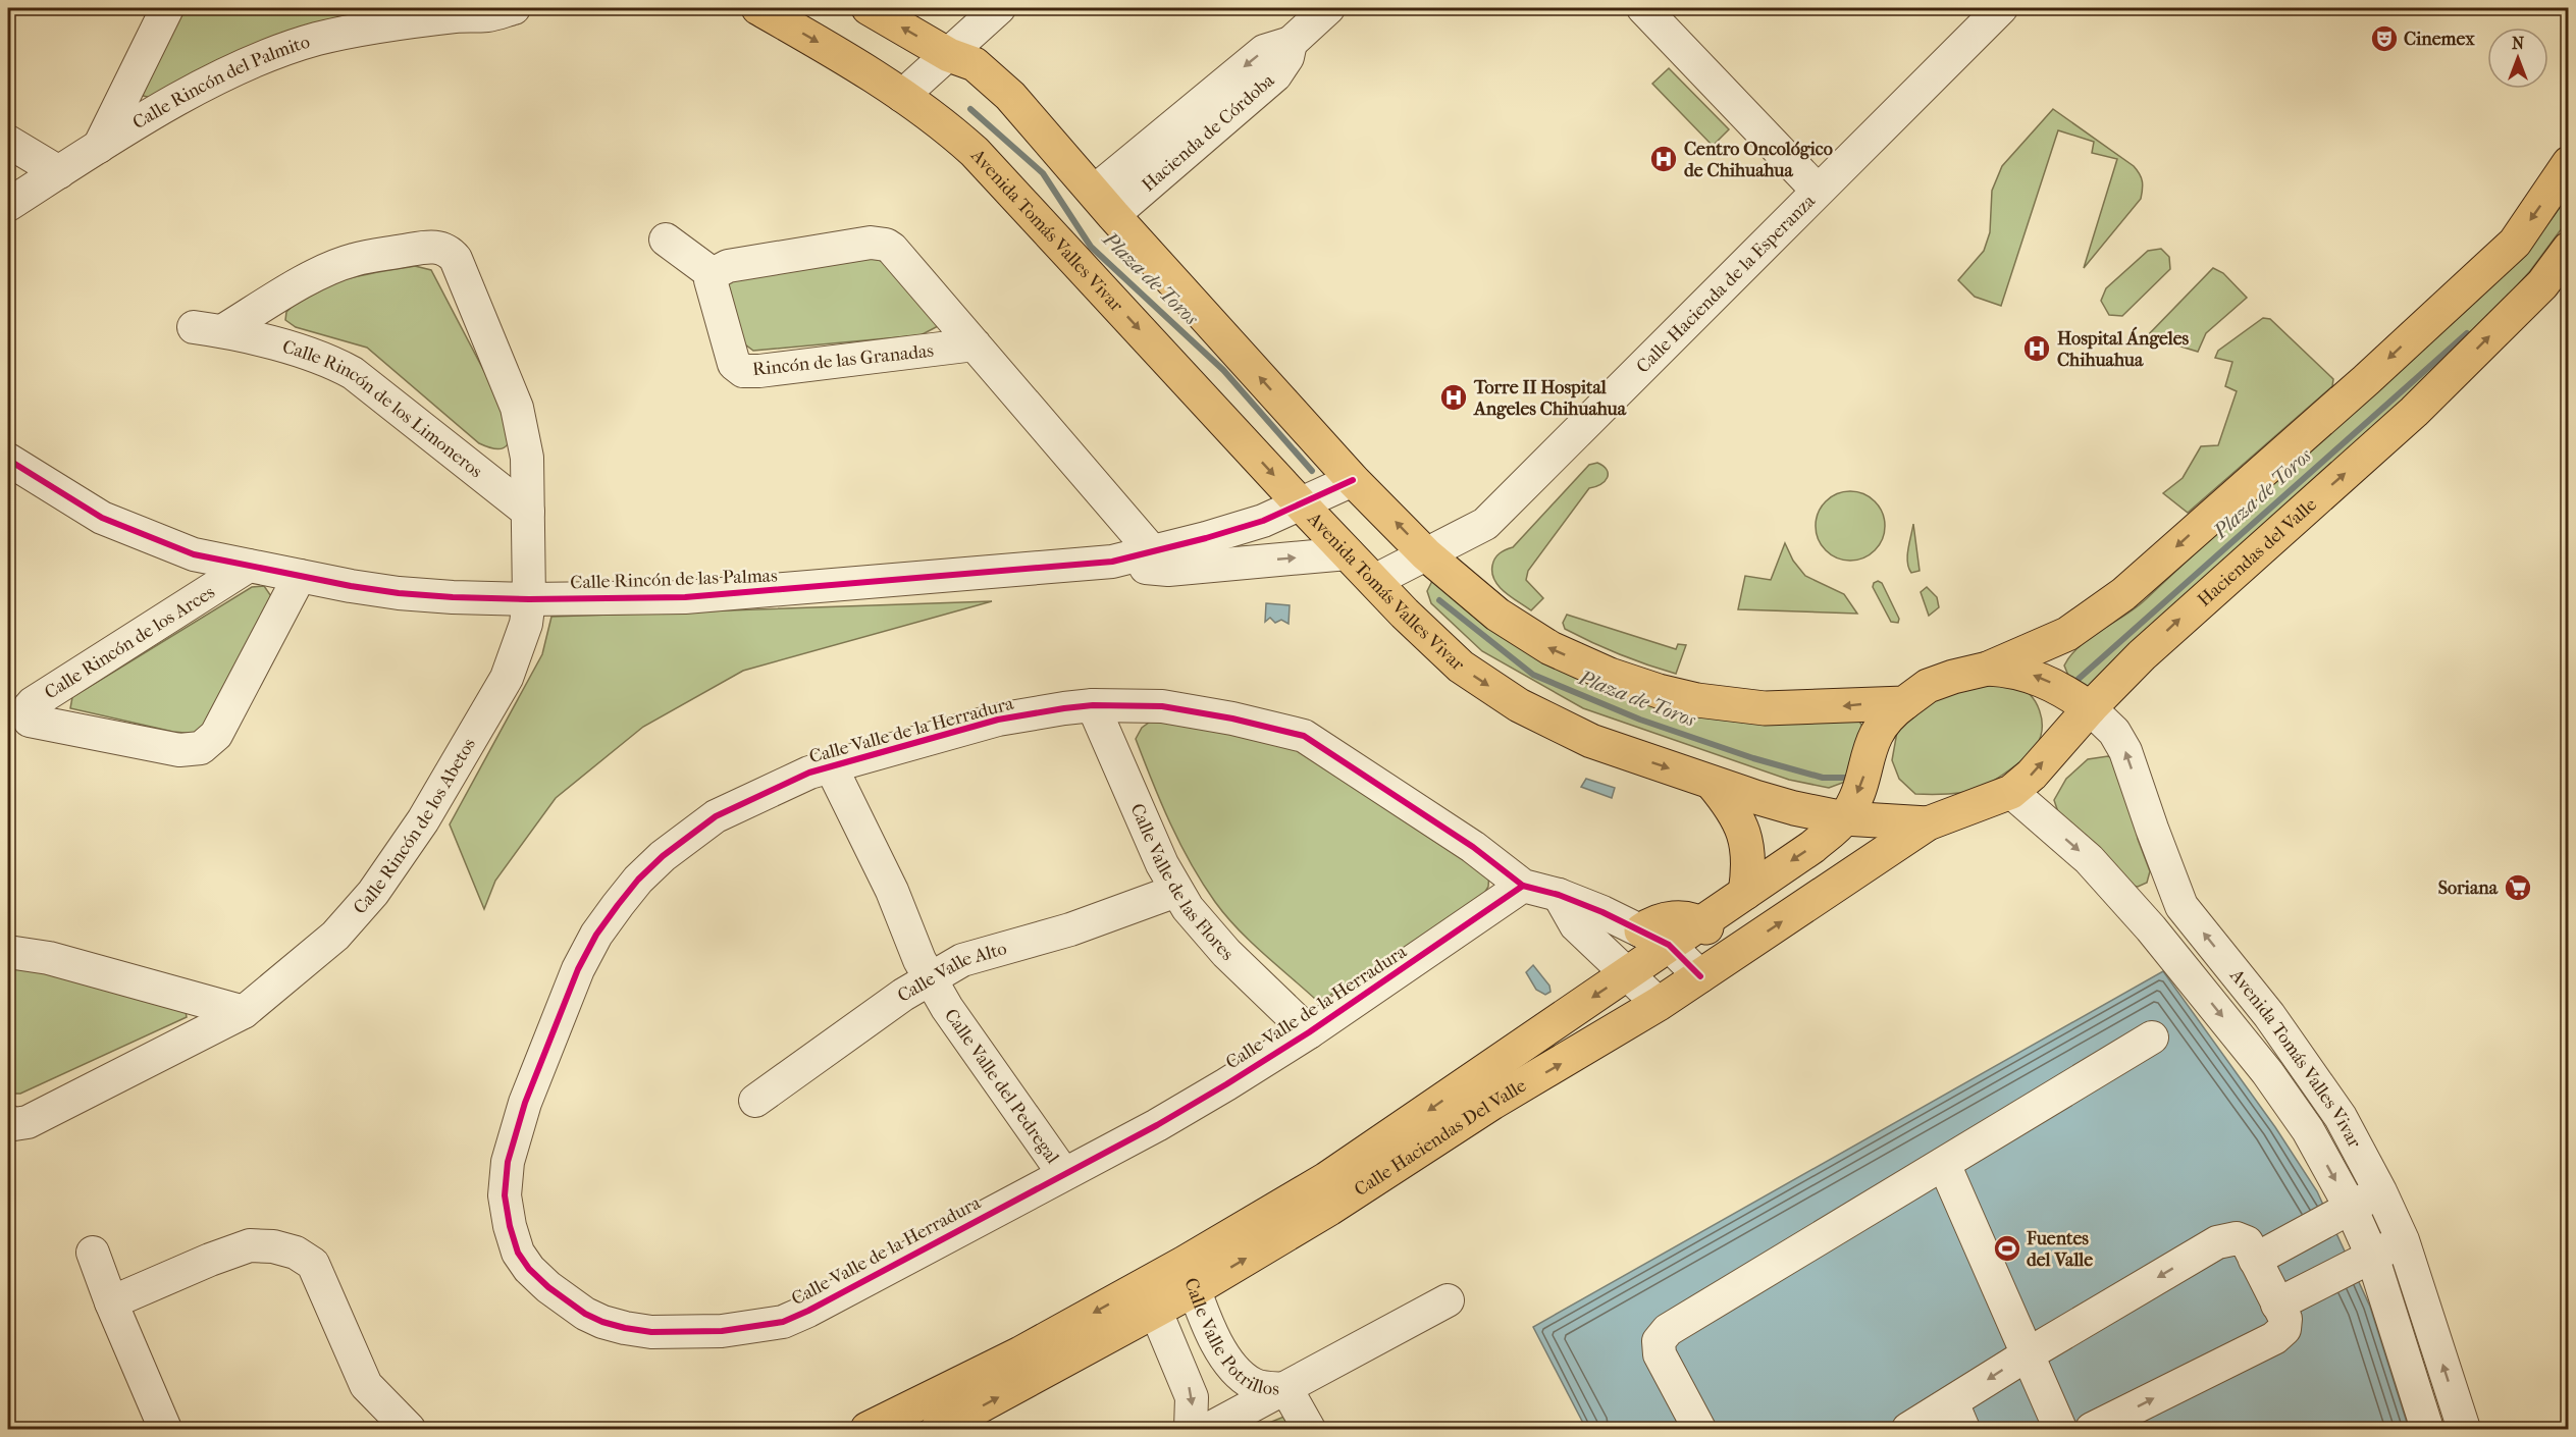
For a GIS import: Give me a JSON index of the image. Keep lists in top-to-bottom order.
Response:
{
  "streets": {
    "main road": ["Avenida Tomás Valles Vivar", "Haciendas del Valle", "Calle Haciendas Del Valle"],
    "street": [
      "Calle Rincón del Palmito",
      "Hacienda de Córdoba",
      "Calle Hacienda de la Esperanza",
      "Rincón de las Granadas",
      "Calle Rincón de los Limoneros",
      "Calle Rincón de las Palmas",
      "Calle Rincón de los Arces",
      "Calle Valle de la Herradura",
      "Calle Rincón de los Abetos",
      "Calle Valle de las Flores",
      "Calle Valle Alto",
      "Calle Valle del Pedregal",
      "Calle Valle Potrillos"
    ]
  },
  "crossings": [
    ["Avenida Tomás Valles Vivar", "Calle Hacienda de la Esperanza"],
    ["Avenida Tomás Valles Vivar", "Haciendas del Valle"],
    ["Avenida Tomás Valles Vivar", "Calle Haciendas Del Valle"],
    ["Calle Rincón de los Limoneros", "Calle Rincón de las Palmas"],
    ["Calle Rincón de los Limoneros", "Calle Rincón de los Abetos"],
    ["Haciendas del Valle", "Calle Haciendas Del Valle"],
    ["Calle Rincón de las Palmas", "Calle Rincón de los Arces"],
    ["Calle Rincón de las Palmas", "Calle Rincón de los Abetos"],
    ["Calle Valle de la Herradura", "Calle Valle de las Flores"],
    ["Calle Valle de la Herradura", "Calle Valle del Pedregal"],
    ["Calle Valle de la Herradura", "Calle Haciendas Del Valle"],
    ["Calle Valle de las Flores", "Calle Valle Alto"],
    ["Calle Valle Alto", "Calle Valle del Pedregal"],
    ["Calle Haciendas Del Valle", "Calle Valle Potrillos"]
  ],
  "water": ["Plaza de Toros"],
  "places": {
    "theatre": ["Cinemex"],
    "hospital": ["Centro Oncológico de Chihuahua", "Hospital Ángeles Chihuahua", "Torre II Hospital Angeles Chihuahua"],
    "supermarket": ["Soriana"],
    "sports": ["Fuentes del Valle"]
  },
  "north": "top"
}
